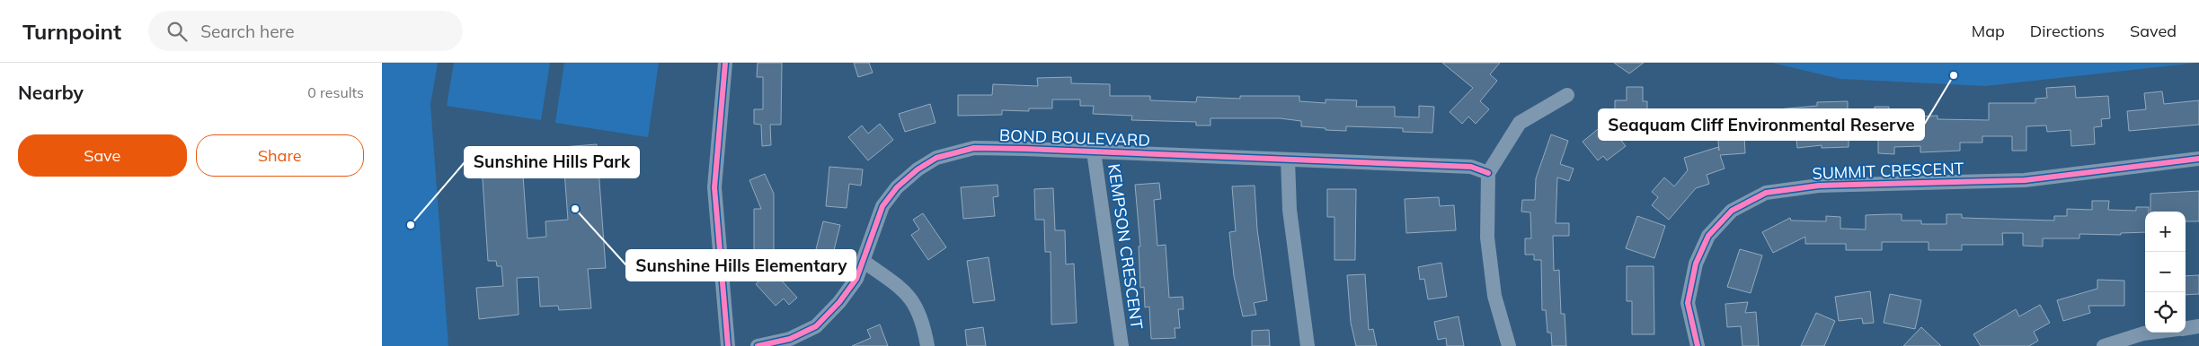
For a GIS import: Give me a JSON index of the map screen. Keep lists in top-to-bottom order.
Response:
{
  "streets": {
    "street": ["BOND BOULEVARD", "SUMMIT CRESCENT", "KEMPSON CRESCENT"]
  },
  "crossings": [
    ["BOND BOULEVARD", "KEMPSON CRESCENT"]
  ],
  "places": ["Seaquam Cliff Environmental Reserve", "Sunshine Hills Elementary", "Sunshine Hills Park"],
  "page": {
    "header": "Turnpoint",
    "search": "Search here",
    "nav": ["Map", "Directions", "Saved"],
    "heading": ["Nearby", "0 results"],
    "buttons": ["Save", "Share"],
    "map_buttons": ["+", "−"]
  }
}
